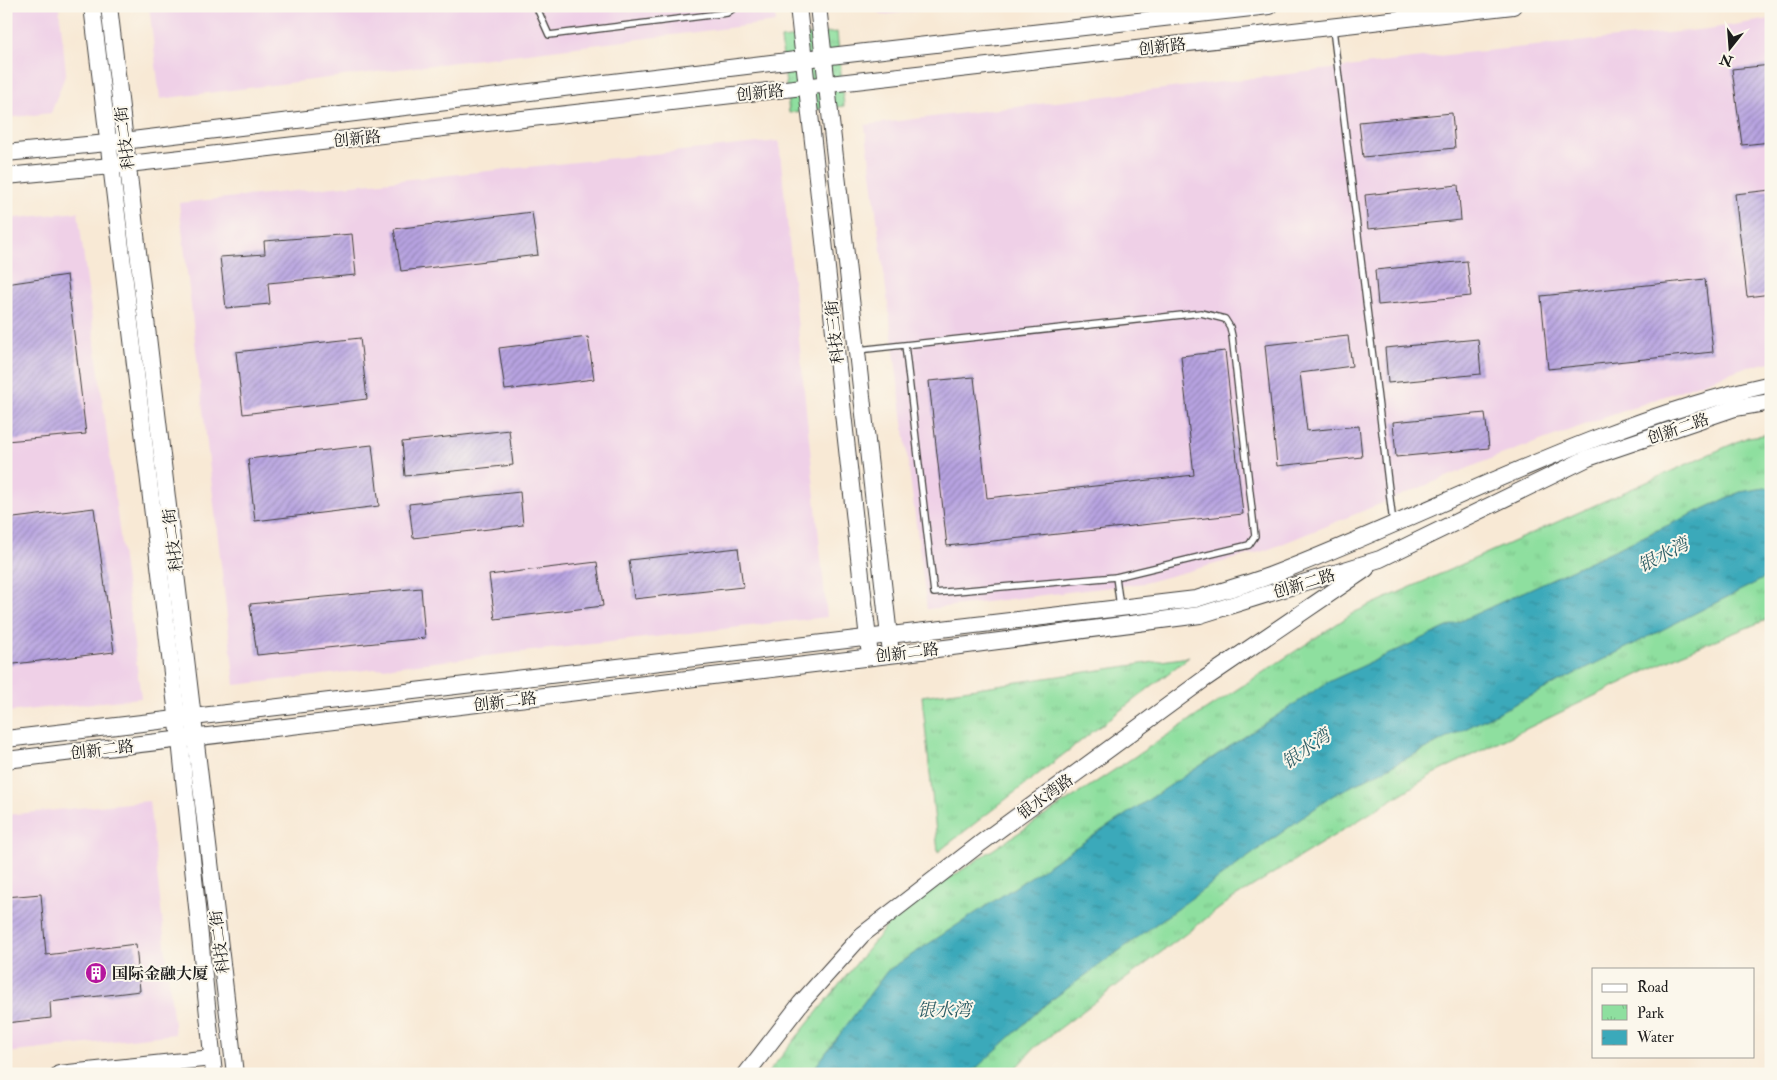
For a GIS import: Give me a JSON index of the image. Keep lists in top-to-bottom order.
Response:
{
  "streets": {
    "street": [
      "创新路",
      "科技二街",
      "科技三街",
      "创新二路",
      "银水湾路"
    ]
  },
  "crossings": [
    ["创新路", "科技二街"],
    ["创新路", "科技三街"],
    ["科技二街", "创新二路"],
    ["科技三街", "创新二路"],
    ["创新二路", "银水湾路"]
  ],
  "water": ["银水湾"],
  "places": {
    "building": ["国际金融大厦"]
  },
  "legend": ["Road", "Park", "Water"],
  "north": "bottom"
}
